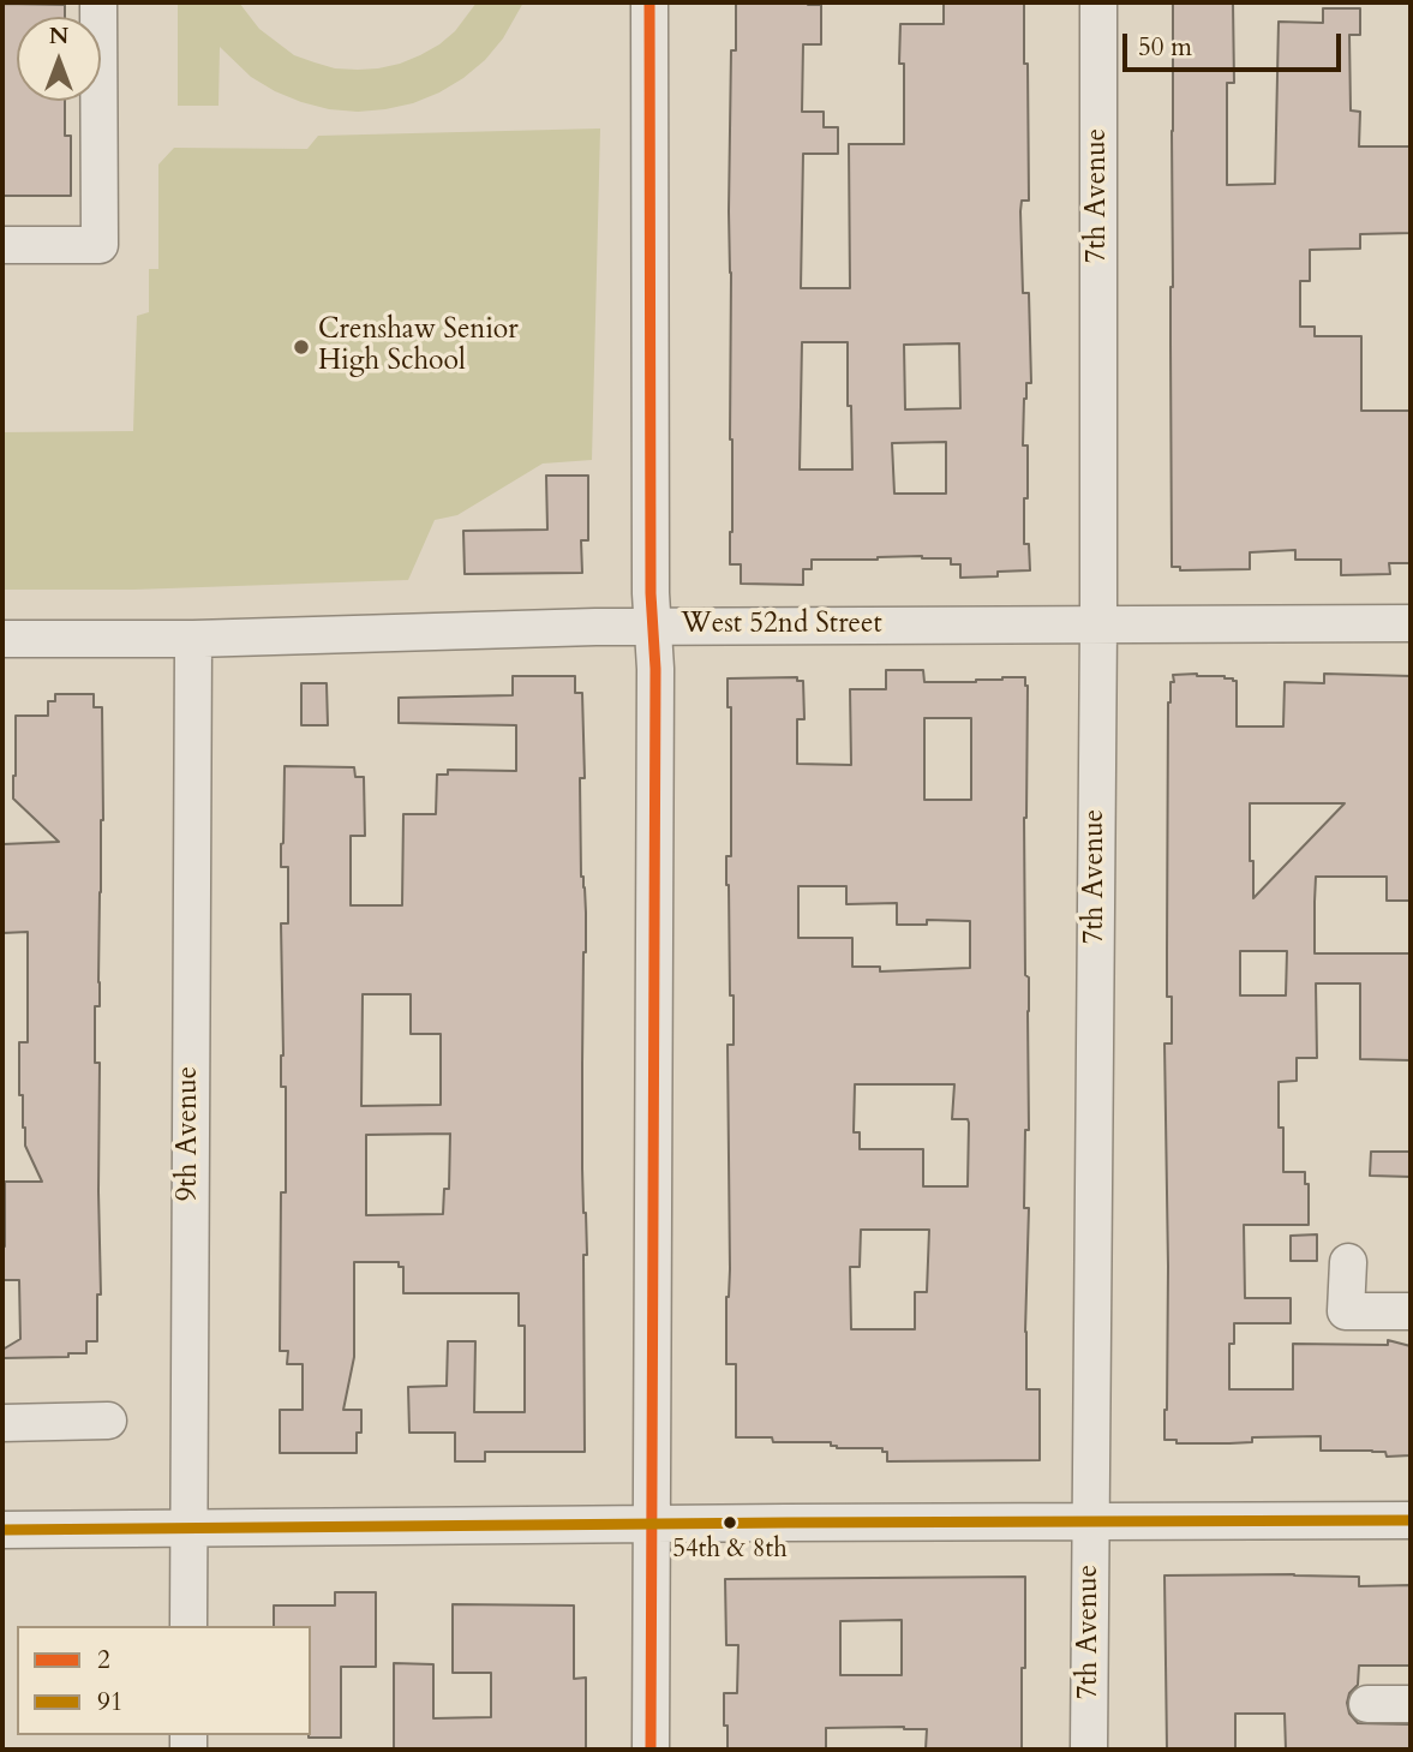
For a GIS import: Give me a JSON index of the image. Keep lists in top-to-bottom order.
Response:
{
  "streets": {
    "street": ["7th Avenue", "West 52nd Street", "9th Avenue"]
  },
  "crossings": [
    ["7th Avenue", "West 52nd Street"],
    ["West 52nd Street", "9th Avenue"]
  ],
  "places": ["Crenshaw Senior High School", "54th & 8th"],
  "lines": ["transit line 2", "transit line 91"],
  "legend": ["2", "91"],
  "scale_bar": "50 m",
  "north": "top"
}
